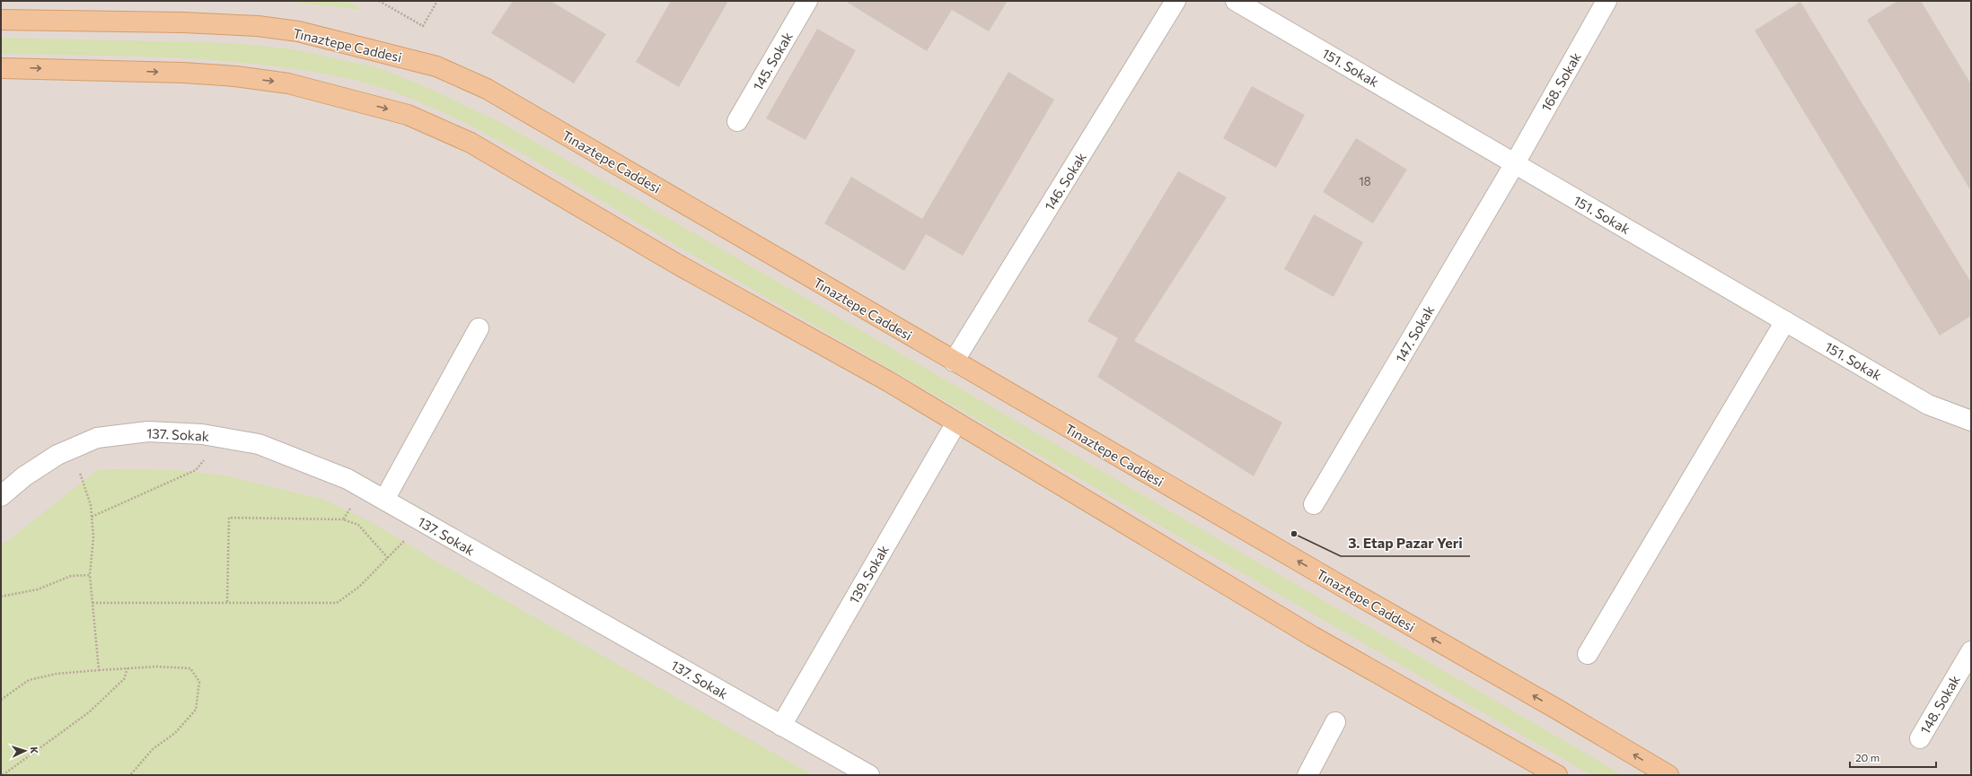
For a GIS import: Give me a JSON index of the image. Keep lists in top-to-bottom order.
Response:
{
  "streets": {
    "main road": ["Tınaztepe Caddesi"],
    "street": [
      "145. Sokak",
      "151. Sokak",
      "168. Sokak",
      "146. Sokak",
      "147. Sokak",
      "137. Sokak",
      "139. Sokak",
      "148. Sokak"
    ]
  },
  "crossings": [
    ["Tınaztepe Caddesi", "146. Sokak"],
    ["151. Sokak", "168. Sokak"],
    ["151. Sokak", "147. Sokak"],
    ["168. Sokak", "147. Sokak"],
    ["137. Sokak", "139. Sokak"]
  ],
  "places": ["3. Etap Pazar Yeri"],
  "house_numbers": ["18"],
  "scale_bar": "20 m",
  "north": "right"
}
